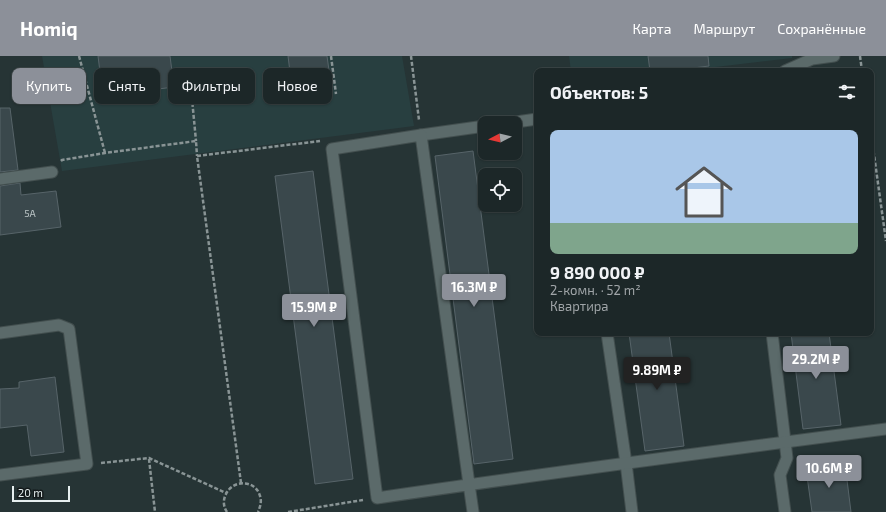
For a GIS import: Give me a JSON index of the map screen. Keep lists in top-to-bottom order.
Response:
{
  "house_numbers": ["5А"],
  "scale_bar": "20 m",
  "north": "left",
  "page": {
    "header": "Homiq",
    "nav": ["Карта", "Маршрут", "Сохранённые"],
    "chip": [
      "Купить",
      "Снять",
      "Фильтры",
      "Новое"
    ],
    "heading": "Объектов: 5",
    "list": [
      {
        "name": "9 890 000 ₽",
        "note": "2-комн. · 52 m² · Квартира"
      }
    ],
    "price": [
      "16.3M ₽",
      "15.9M ₽",
      "29.2M ₽",
      "9.89M ₽",
      "10.6M ₽"
    ],
    "scale": "20 m"
  }
}
